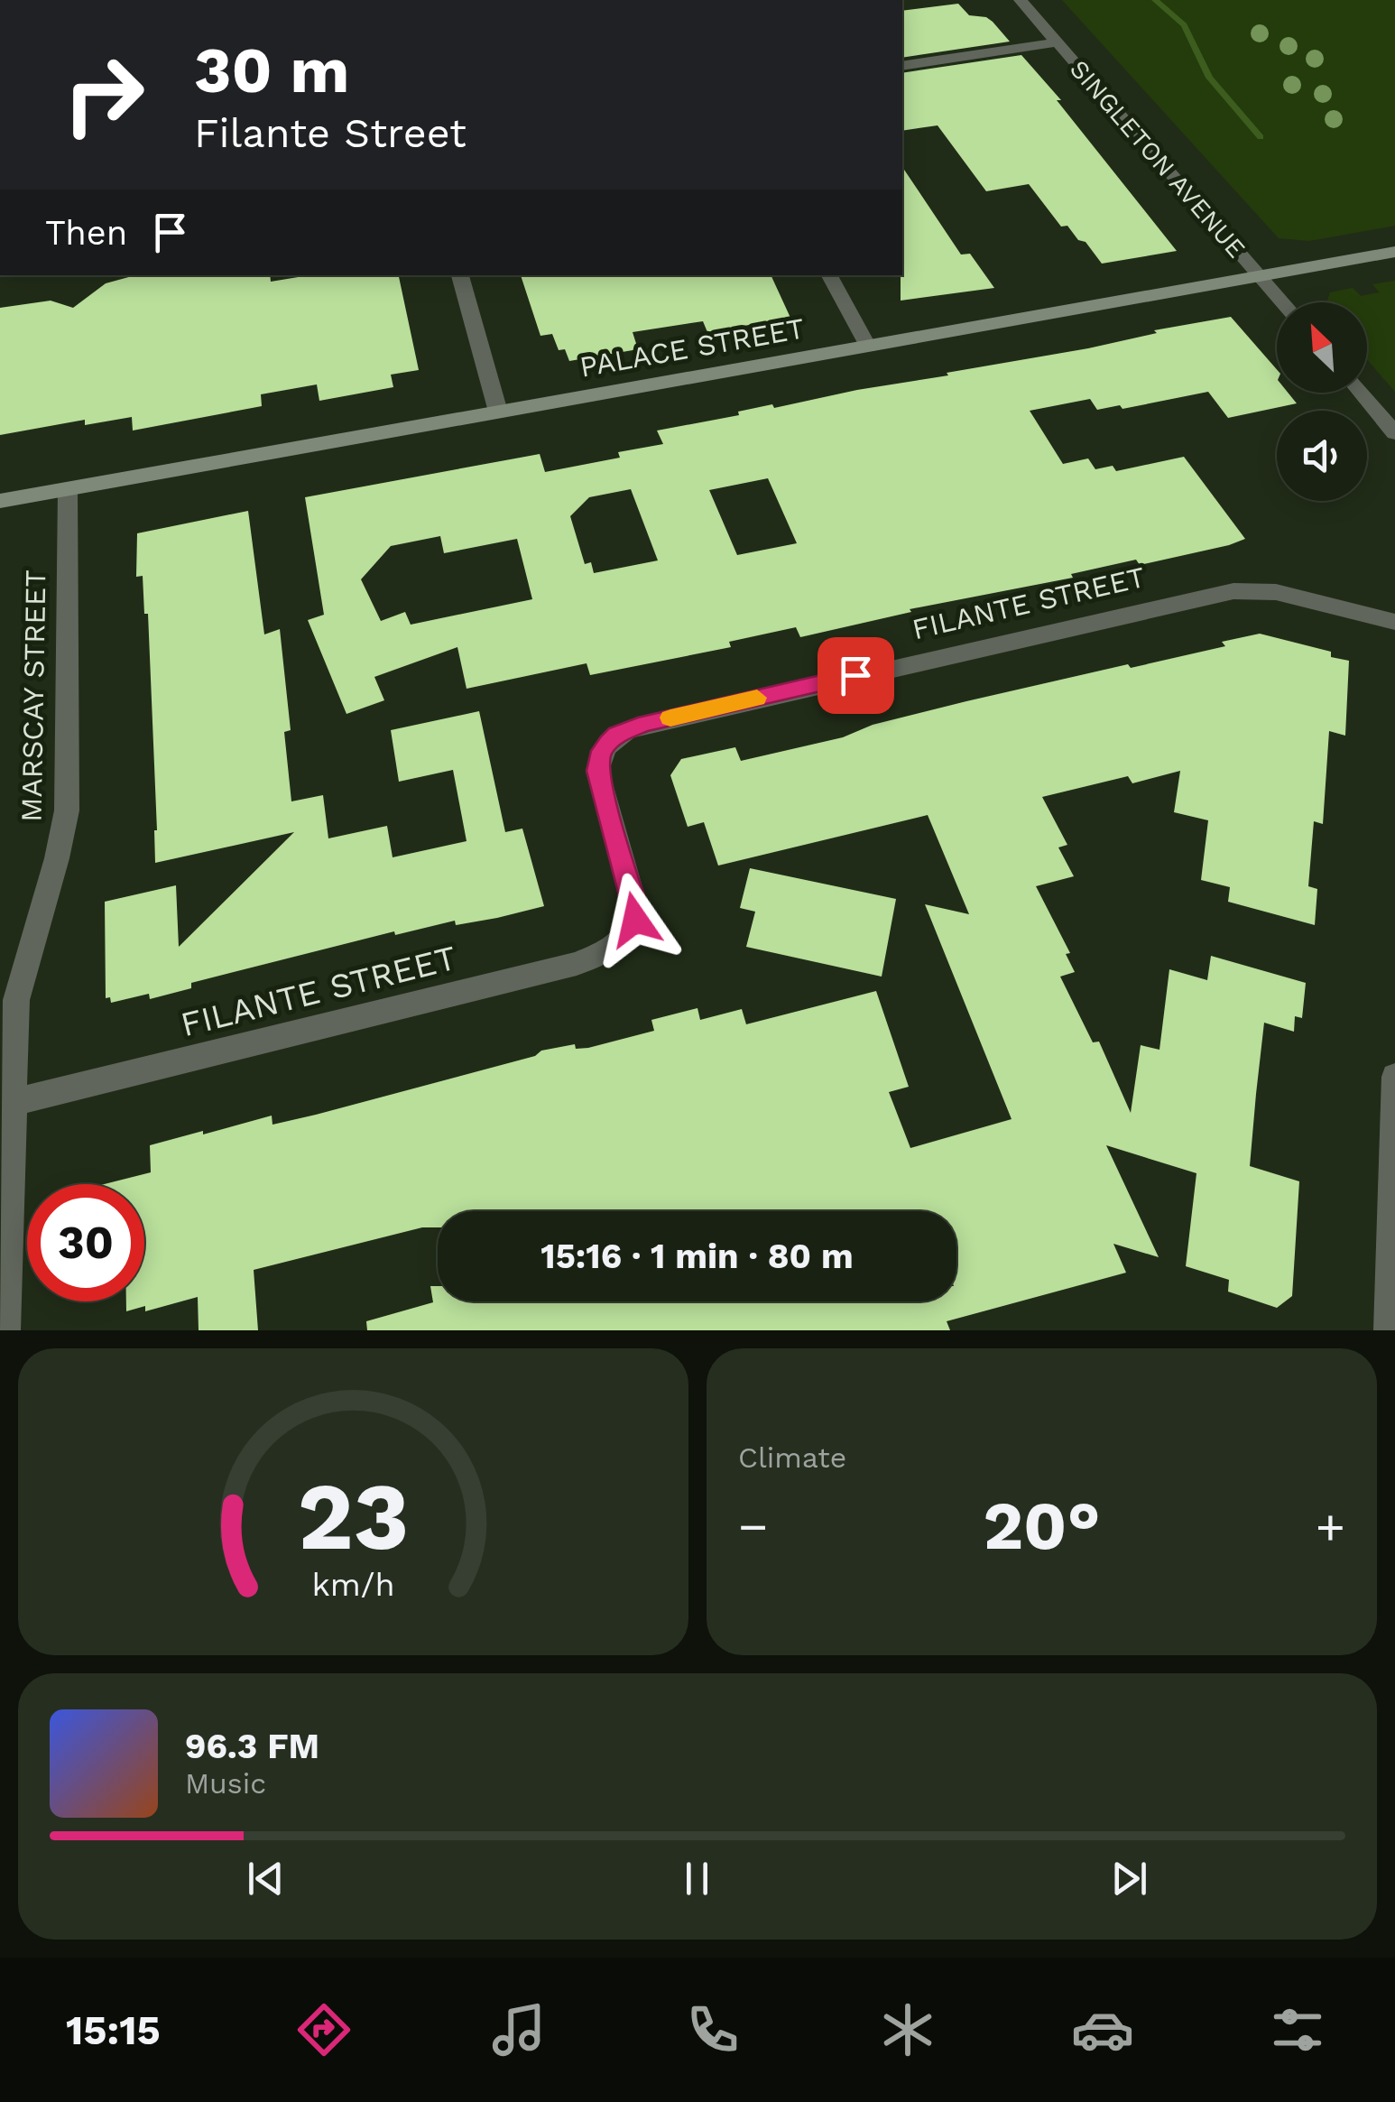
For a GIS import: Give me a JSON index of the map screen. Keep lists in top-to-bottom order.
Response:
{
  "streets": {
    "street": [
      "SINGLETON AVENUE",
      "PALACE STREET",
      "FILANTE STREET",
      "MARSCAY STREET"
    ]
  },
  "crossings": [
    ["SINGLETON AVENUE", "PALACE STREET"],
    ["PALACE STREET", "MARSCAY STREET"],
    ["FILANTE STREET", "MARSCAY STREET"]
  ],
  "north": "top left",
  "page": {
    "turn": ["30 m", "Filante Street"],
    "then": "Then",
    "limit": "30",
    "trip": "15:16 · 1 min · 80 m",
    "tile": "Climate",
    "heat": ["−", "20°", "+"],
    "song": ["96.3 FM", "Music"],
    "tabs": "15:15",
    "gauge": ["23", "km/h"]
  }
}
